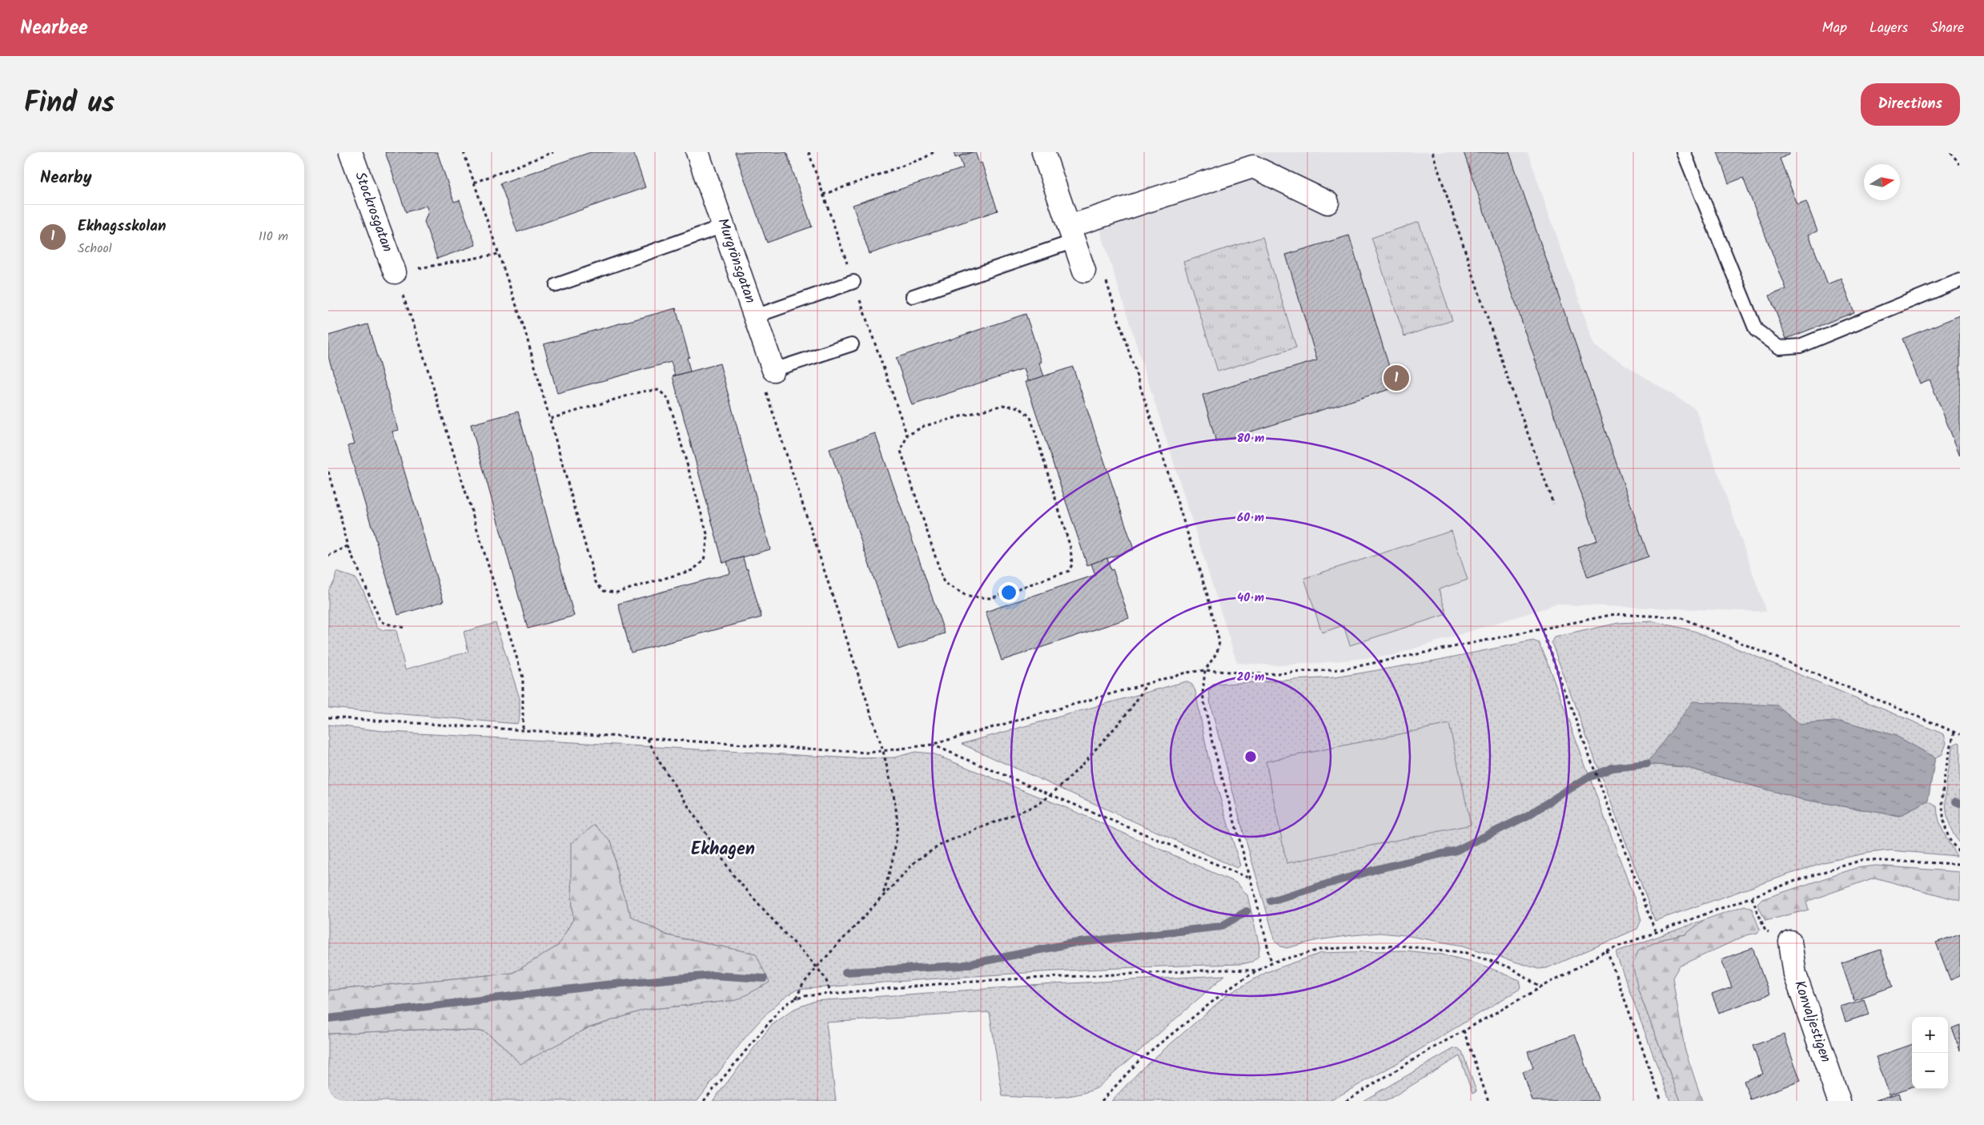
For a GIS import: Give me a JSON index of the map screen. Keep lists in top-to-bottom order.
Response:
{
  "streets": {
    "street": ["Stockrosgatan", "Murgrönsgatan", "Konvaljestigen"]
  },
  "districts": ["Ekhagen"],
  "north": "right",
  "page": {
    "header": "Nearbee",
    "nav": ["Map", "Layers", "Share"],
    "title": "Find us",
    "buttons": "Directions",
    "heading": "Nearby",
    "list": [
      {
        "mark": "1",
        "name": "Ekhagsskolan",
        "note": "School",
        "value": "110 m"
      }
    ],
    "pins": "1",
    "map_buttons": ["+", "−"]
  },
  "rings": [
    "80 m",
    "60 m",
    "40 m",
    "20 m"
  ]
}
